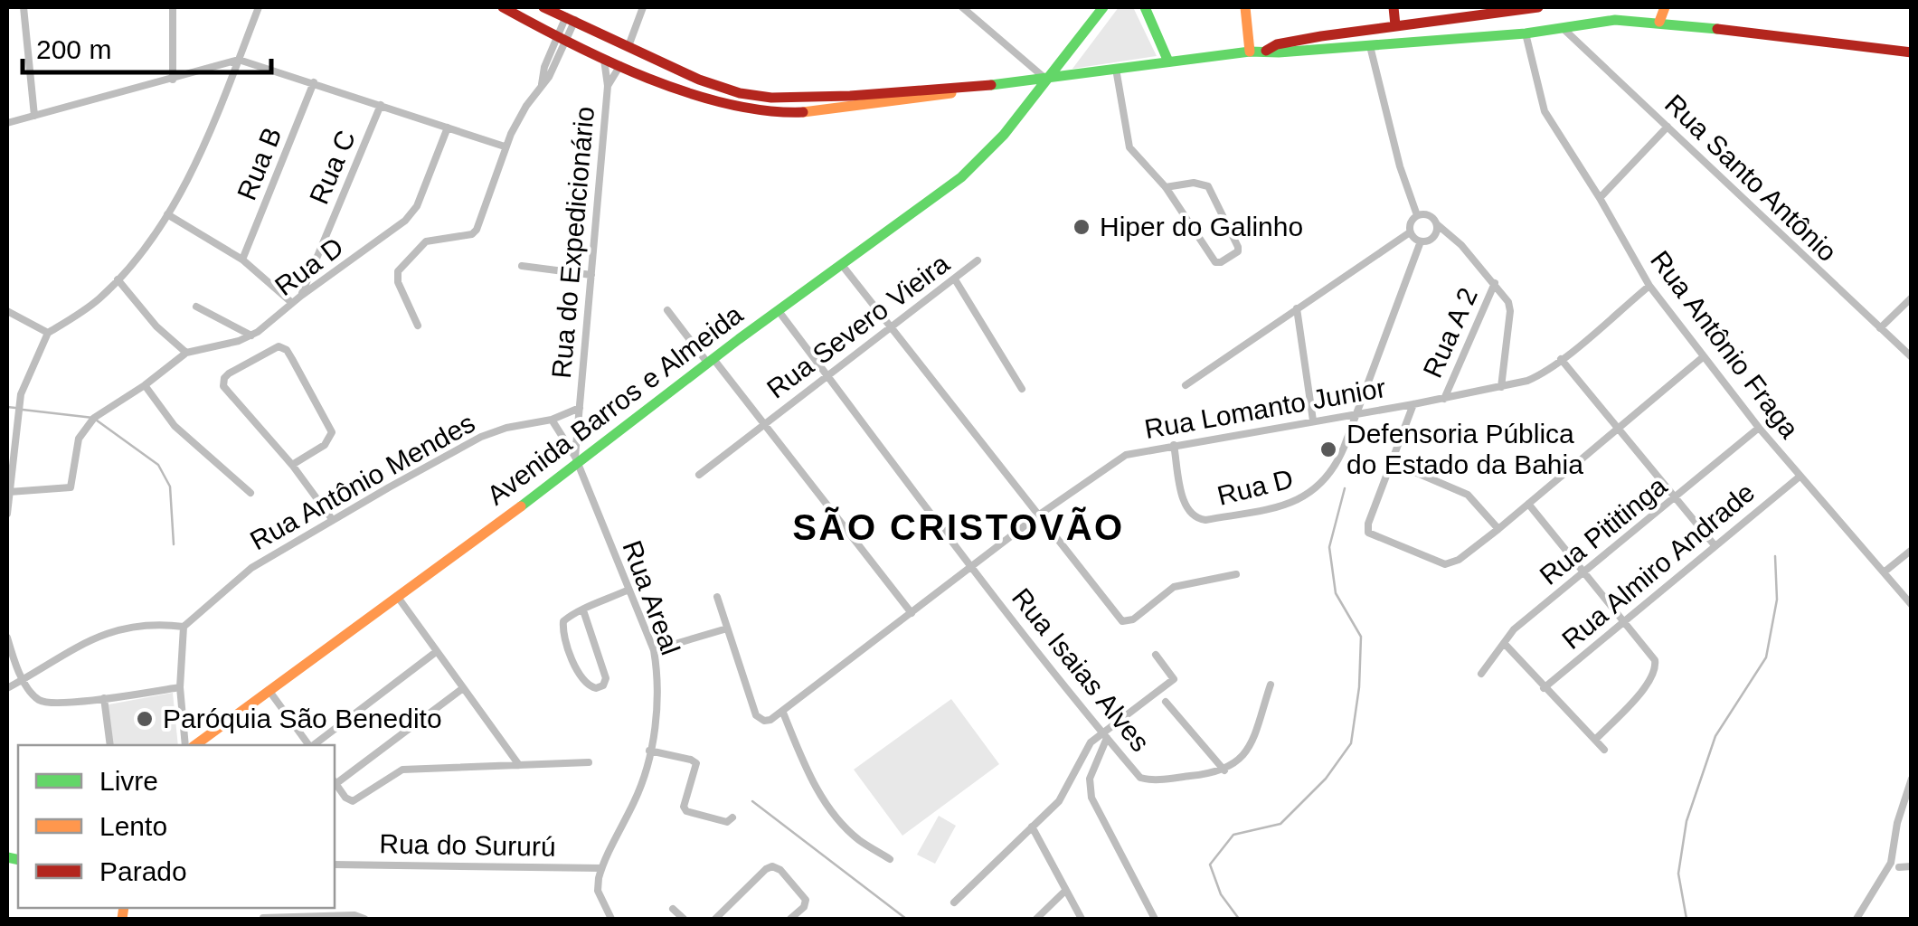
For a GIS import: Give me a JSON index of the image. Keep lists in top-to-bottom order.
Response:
{
  "streets": {
    "main road": ["Avenida Barros e Almeida"],
    "street": [
      "Rua B",
      "Rua C",
      "Rua Santo Antônio",
      "Rua do Expedicionário",
      "Rua D",
      "Rua Severo Vieira",
      "Rua A 2",
      "Rua Antônio Fraga",
      "Rua Lomanto Junior",
      "Rua Antônio Mendes",
      "Rua Pititinga",
      "Rua Almiro Andrade",
      "Rua Areal",
      "Rua Isaias Alves",
      "Rua do Sururú"
    ]
  },
  "crossings": [
    ["Rua C", "Rua D"],
    ["Rua do Expedicionário", "Avenida Barros e Almeida"],
    ["Rua do Expedicionário", "Rua Antônio Mendes"],
    ["Rua do Expedicionário", "Rua Areal"],
    ["Rua D", "Rua Lomanto Junior"],
    ["Rua Severo Vieira", "Rua Isaias Alves"],
    ["Rua A 2", "Rua Lomanto Junior"],
    ["Rua Antônio Fraga", "Rua Lomanto Junior"],
    ["Rua Antônio Fraga", "Rua Pititinga"],
    ["Rua Antônio Fraga", "Rua Almiro Andrade"],
    ["Avenida Barros e Almeida", "Rua Areal"],
    ["Avenida Barros e Almeida", "Rua Isaias Alves"],
    ["Rua Lomanto Junior", "Rua Isaias Alves"],
    ["Rua Areal", "Rua do Sururú"]
  ],
  "districts": ["SÃO CRISTOVÃO"],
  "places": ["Hiper do Galinho", "Defensoria Pública do Estado da Bahia", "Paróquia São Benedito"],
  "legend": ["Livre", "Lento", "Parado"],
  "scale_bar": "200 m"
}
